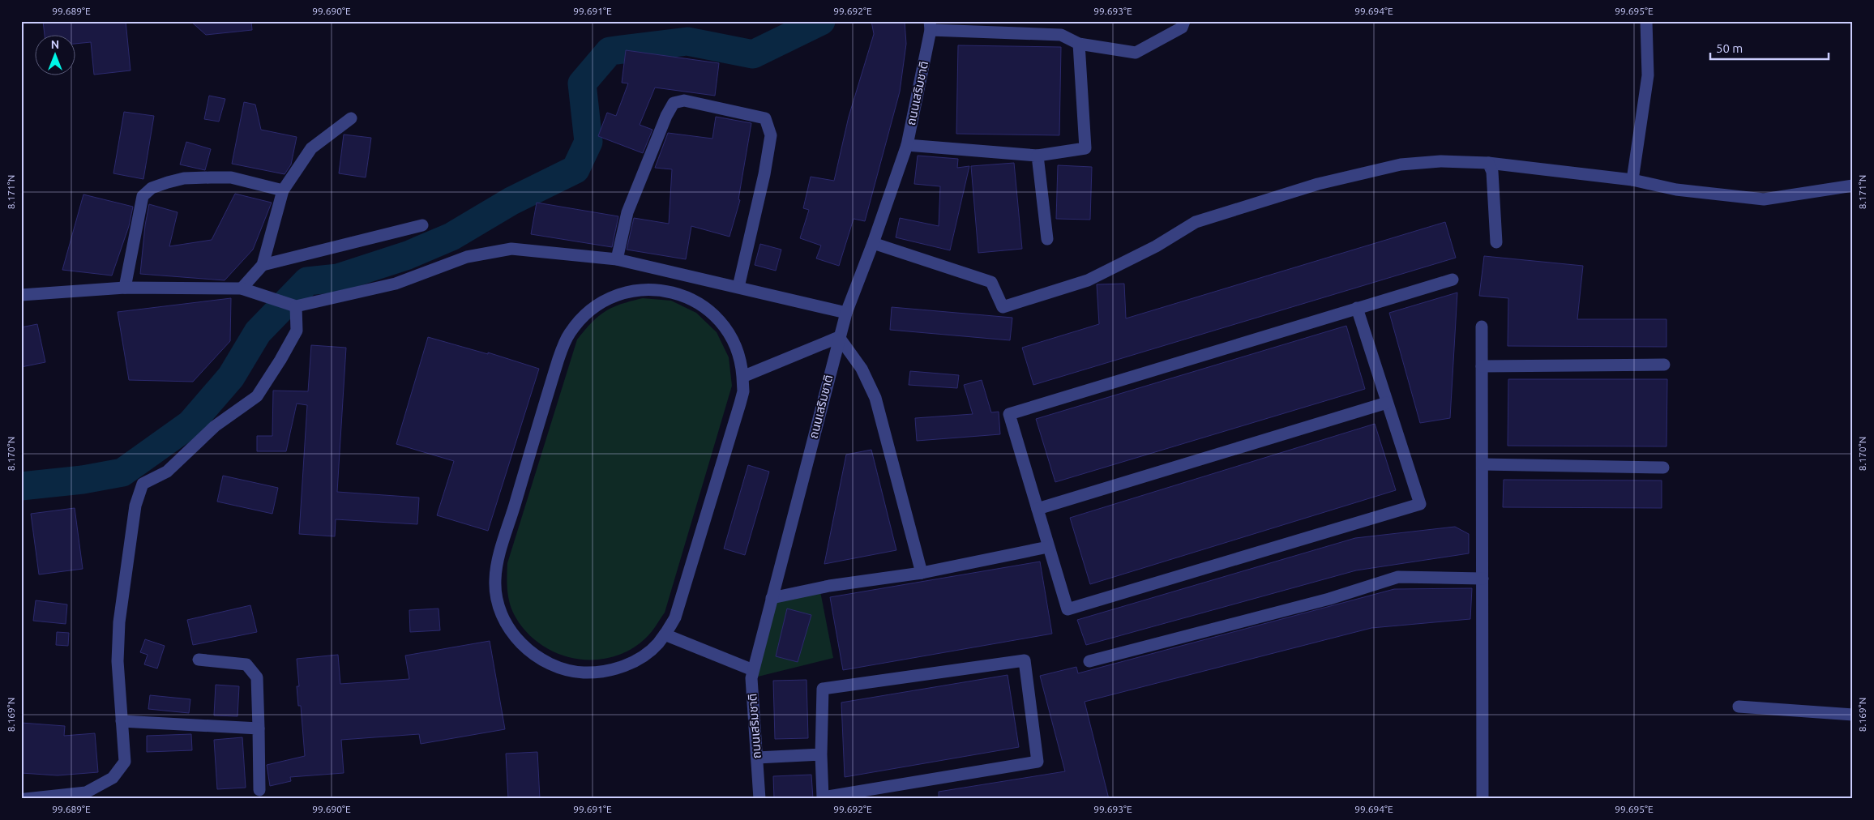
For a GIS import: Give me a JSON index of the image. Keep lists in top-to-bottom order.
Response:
{
  "streets": {
    "street": ["ถนนเสริมชาติ"]
  },
  "scale_bar": "50 m",
  "north": "top",
  "coordinates": [
    "99.689°E",
    "99.690°E",
    "99.691°E",
    "99.692°E",
    "99.693°E",
    "99.694°E",
    "99.695°E",
    "8.171°N",
    "8.170°N",
    "8.169°N"
  ]
}
